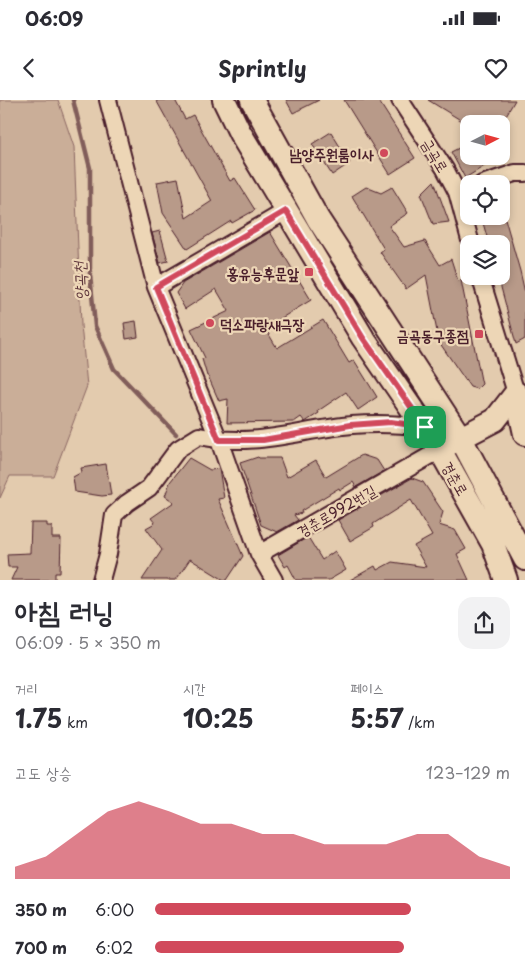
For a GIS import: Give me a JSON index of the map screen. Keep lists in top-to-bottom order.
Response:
{
  "streets": {
    "street": ["금곡로", "경춘로", "경춘로992번길"]
  },
  "crossings": [
    ["경춘로", "경춘로992번길"]
  ],
  "water": ["양곡천"],
  "places": {
    "other": ["남양주원룸이사", "덕소파랑새극장"],
    "transit": ["홍유능후문앞", "금곡동구종점"]
  },
  "north": "right",
  "page": {
    "status": "06:09",
    "header": "Sprintly",
    "heading": ["아침 러닝", "06:09 · 5 × 350 m"],
    "stats": [
      ["거리", "1.75 km"],
      ["시간", "10:25"],
      ["페이스", "5:57 /km"]
    ],
    "chart": ["고도 상승", "123–129 m"],
    "list": [
      {
        "name": "350 m",
        "note": "6:00"
      },
      {
        "name": "700 m",
        "note": "6:02"
      }
    ]
  }
}
